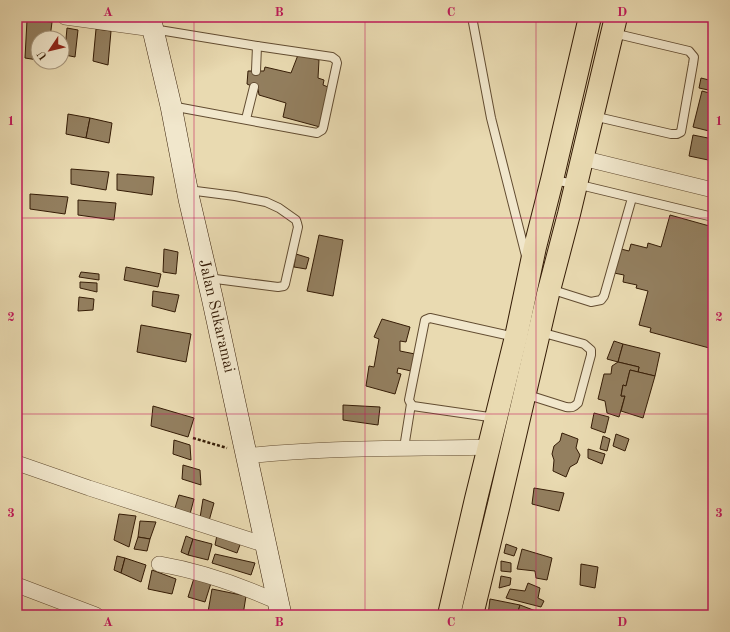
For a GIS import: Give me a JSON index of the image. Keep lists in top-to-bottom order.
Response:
{
  "streets": {
    "street": ["Jalan Sukaramai"]
  },
  "north": "bottom left",
  "grid": {
    "columns": [
      "A",
      "B",
      "C",
      "D"
    ],
    "rows": ["1", "2", "3"]
  }
}
